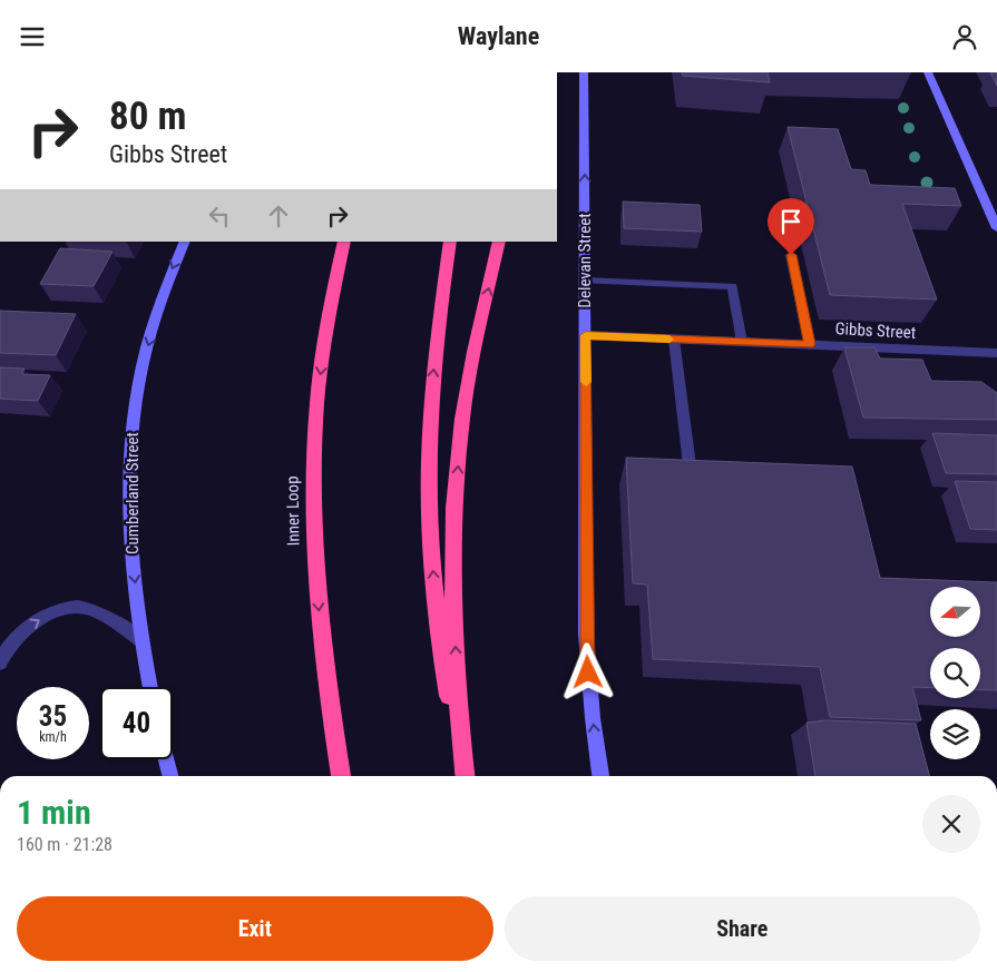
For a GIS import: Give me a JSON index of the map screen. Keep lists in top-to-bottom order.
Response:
{
  "streets": {
    "highway": ["Inner Loop"],
    "street": ["Delevan Street", "Gibbs Street", "Cumberland Street"]
  },
  "crossings": [
    ["Delevan Street", "Gibbs Street"]
  ],
  "one_way": ["Delevan Street", "Cumberland Street"],
  "north": "left",
  "page": {
    "header": "Waylane",
    "turn": ["80 m", "Gibbs Street"],
    "speed": "35 km/h",
    "limit": "40",
    "heading": ["1 min", "160 m · 21:28"],
    "buttons": ["Exit", "Share"]
  }
}
